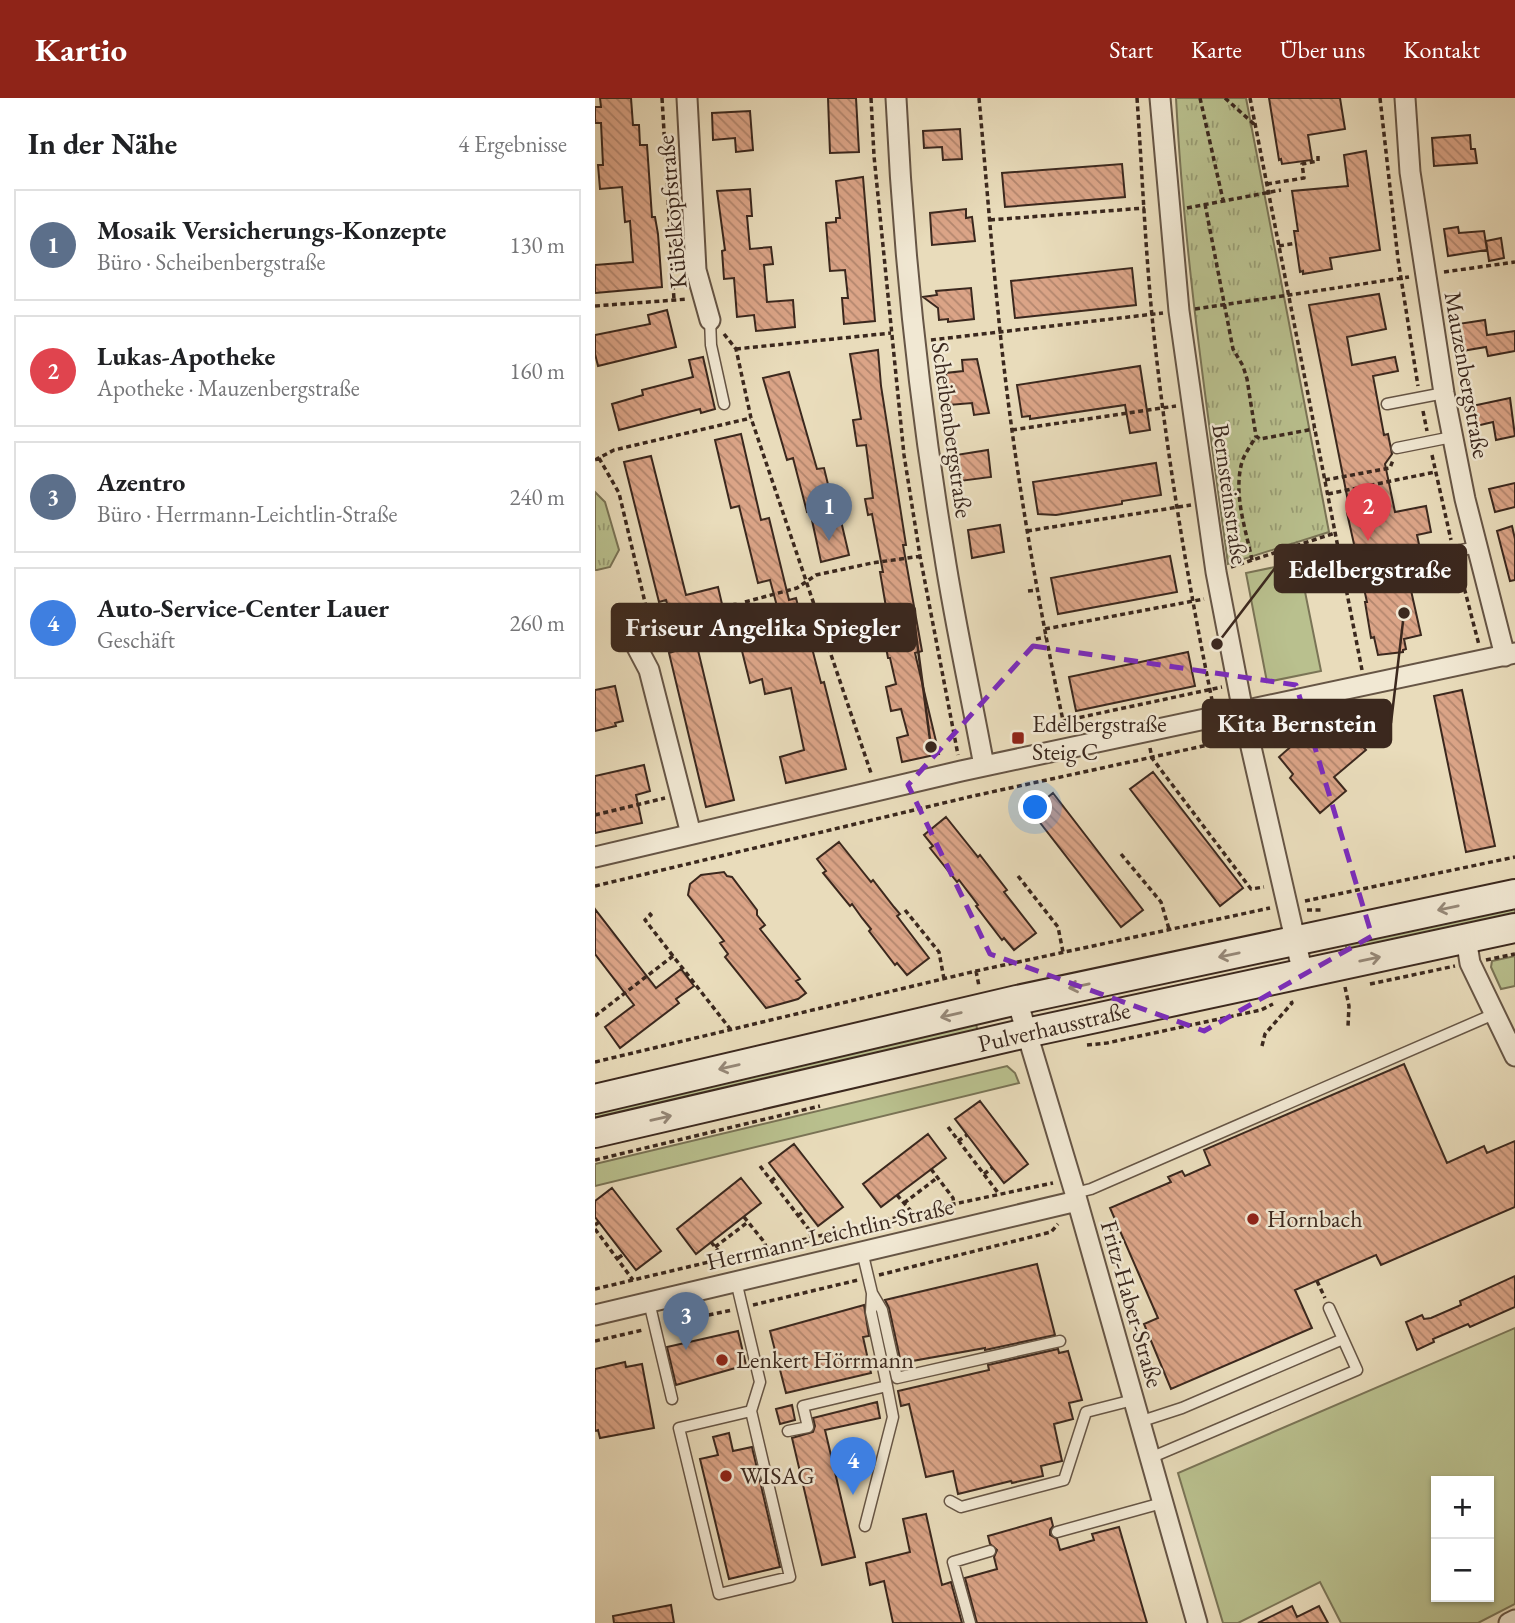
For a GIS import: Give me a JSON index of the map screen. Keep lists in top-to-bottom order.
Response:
{
  "streets": {
    "main road": ["Pulverhausstraße"],
    "street": [
      "Kübelkopfstraße",
      "Mauzenbergstraße",
      "Scheibenbergstraße",
      "Bernsteinstraße",
      "Herrmann-Leichtlin-Straße",
      "Fritz-Haber-Straße"
    ]
  },
  "crossings": [
    ["Bernsteinstraße", "Pulverhausstraße"],
    ["Pulverhausstraße", "Fritz-Haber-Straße"],
    ["Herrmann-Leichtlin-Straße", "Fritz-Haber-Straße"]
  ],
  "places": {
    "other": [
      "Kita Bernstein",
      "Edelbergstraße",
      "Friseur Angelika Spiegler",
      "Hornbach",
      "Lenkert Hörrmann",
      "WISAG"
    ],
    "transit": ["Edelbergstraße Steig C"]
  },
  "page": {
    "header": "Kartio",
    "nav": [
      "Start",
      "Karte",
      "Über uns",
      "Kontakt"
    ],
    "heading": ["In der Nähe", "4 Ergebnisse"],
    "list": [
      {
        "mark": "1",
        "name": "Mosaik Versicherungs-Konzepte",
        "note": "Büro · Scheibenbergstraße",
        "value": "130 m"
      },
      {
        "mark": "2",
        "name": "Lukas-Apotheke",
        "note": "Apotheke · Mauzenbergstraße",
        "value": "160 m"
      },
      {
        "mark": "3",
        "name": "Azentro",
        "note": "Büro · Herrmann-Leichtlin-Straße",
        "value": "240 m"
      },
      {
        "mark": "4",
        "name": "Auto-Service-Center Lauer",
        "note": "Geschäft",
        "value": "260 m"
      }
    ],
    "pins": [
      "1",
      "2",
      "3",
      "4"
    ],
    "map_buttons": ["+", "−"]
  }
}
